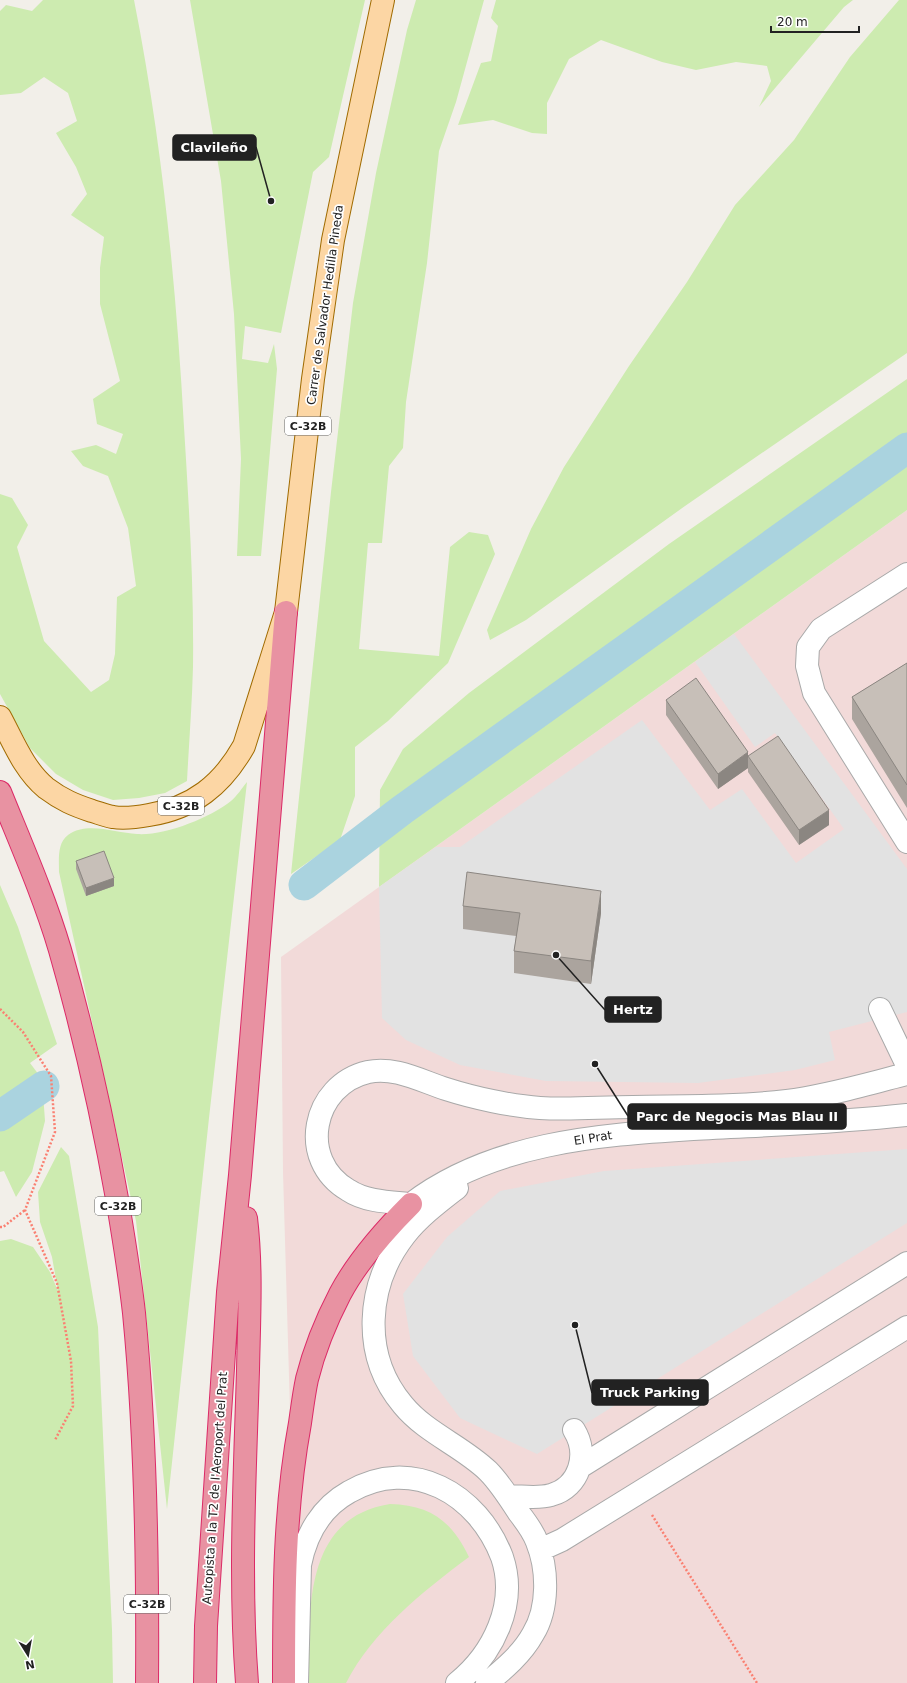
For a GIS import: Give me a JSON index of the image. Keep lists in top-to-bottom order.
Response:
{
  "streets": {
    "highway": ["C-32B", "Autopista a la T2 de l'Aeroport del Prat"],
    "main road": ["Carrer de Salvador Hedilla Pineda"],
    "street": ["El Prat"]
  },
  "crossings": [
    ["Carrer de Salvador Hedilla Pineda", "C-32B"],
    ["C-32B", "Autopista a la T2 de l'Aeroport del Prat"]
  ],
  "places": [
    "Clavileño",
    "Hertz",
    "Parc de Negocis Mas Blau II",
    "Truck Parking"
  ],
  "scale_bar": "20 m",
  "north": "bottom"
}
